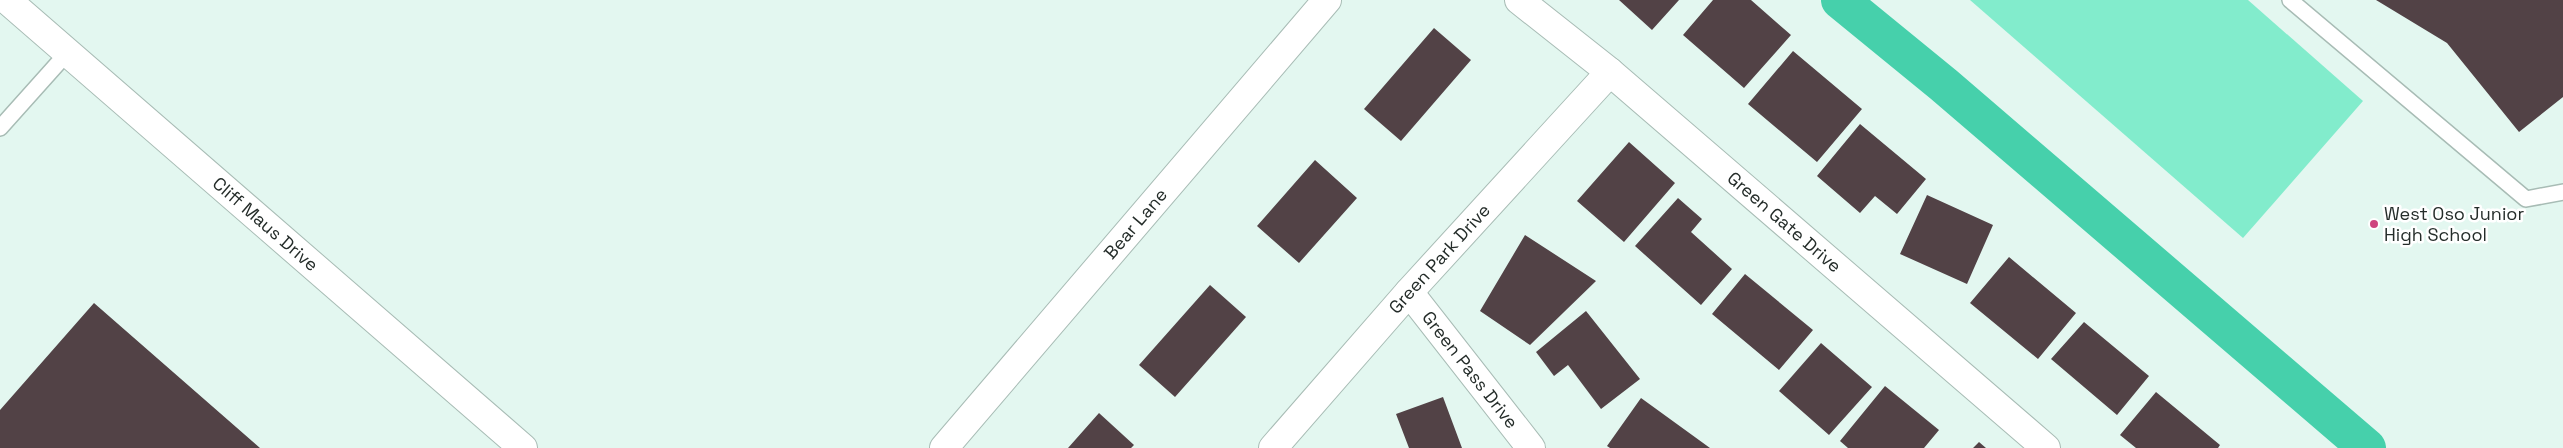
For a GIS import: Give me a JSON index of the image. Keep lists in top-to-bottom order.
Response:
{
  "streets": {
    "street": [
      "Green Gate Drive",
      "Cliff Maus Drive",
      "Bear Lane",
      "Green Park Drive",
      "Green Pass Drive"
    ]
  },
  "crossings": [
    ["Green Gate Drive", "Green Park Drive"],
    ["Green Park Drive", "Green Pass Drive"]
  ],
  "places": ["West Oso Junior High School"]
}
